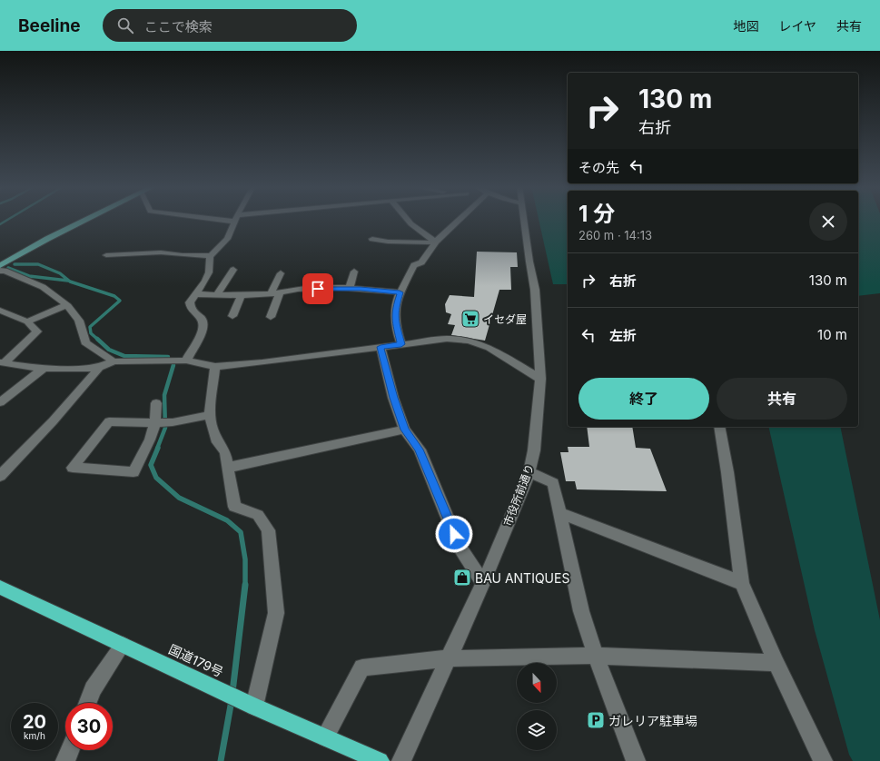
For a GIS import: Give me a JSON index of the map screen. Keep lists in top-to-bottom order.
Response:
{
  "streets": {
    "highway": ["国道179号"],
    "street": ["市役所前通り"]
  },
  "places": {
    "supermarket": ["イセダ屋"],
    "shop": ["BAU ANTIQUES"],
    "parking": ["ガレリア駐車場"]
  },
  "north": "bottom",
  "page": {
    "header": "Beeline",
    "search": "ここで検索",
    "nav": ["地図", "レイヤ", "共有"],
    "turn": ["130 m", "右折"],
    "then": "その先",
    "heading": ["1 分", "260 m · 14:13"],
    "list": [
      {
        "name": "右折",
        "value": "130 m"
      },
      {
        "name": "左折",
        "value": "10 m"
      }
    ],
    "buttons": ["終了", "共有"],
    "speed": "20 km/h",
    "limit": "30"
  }
}
